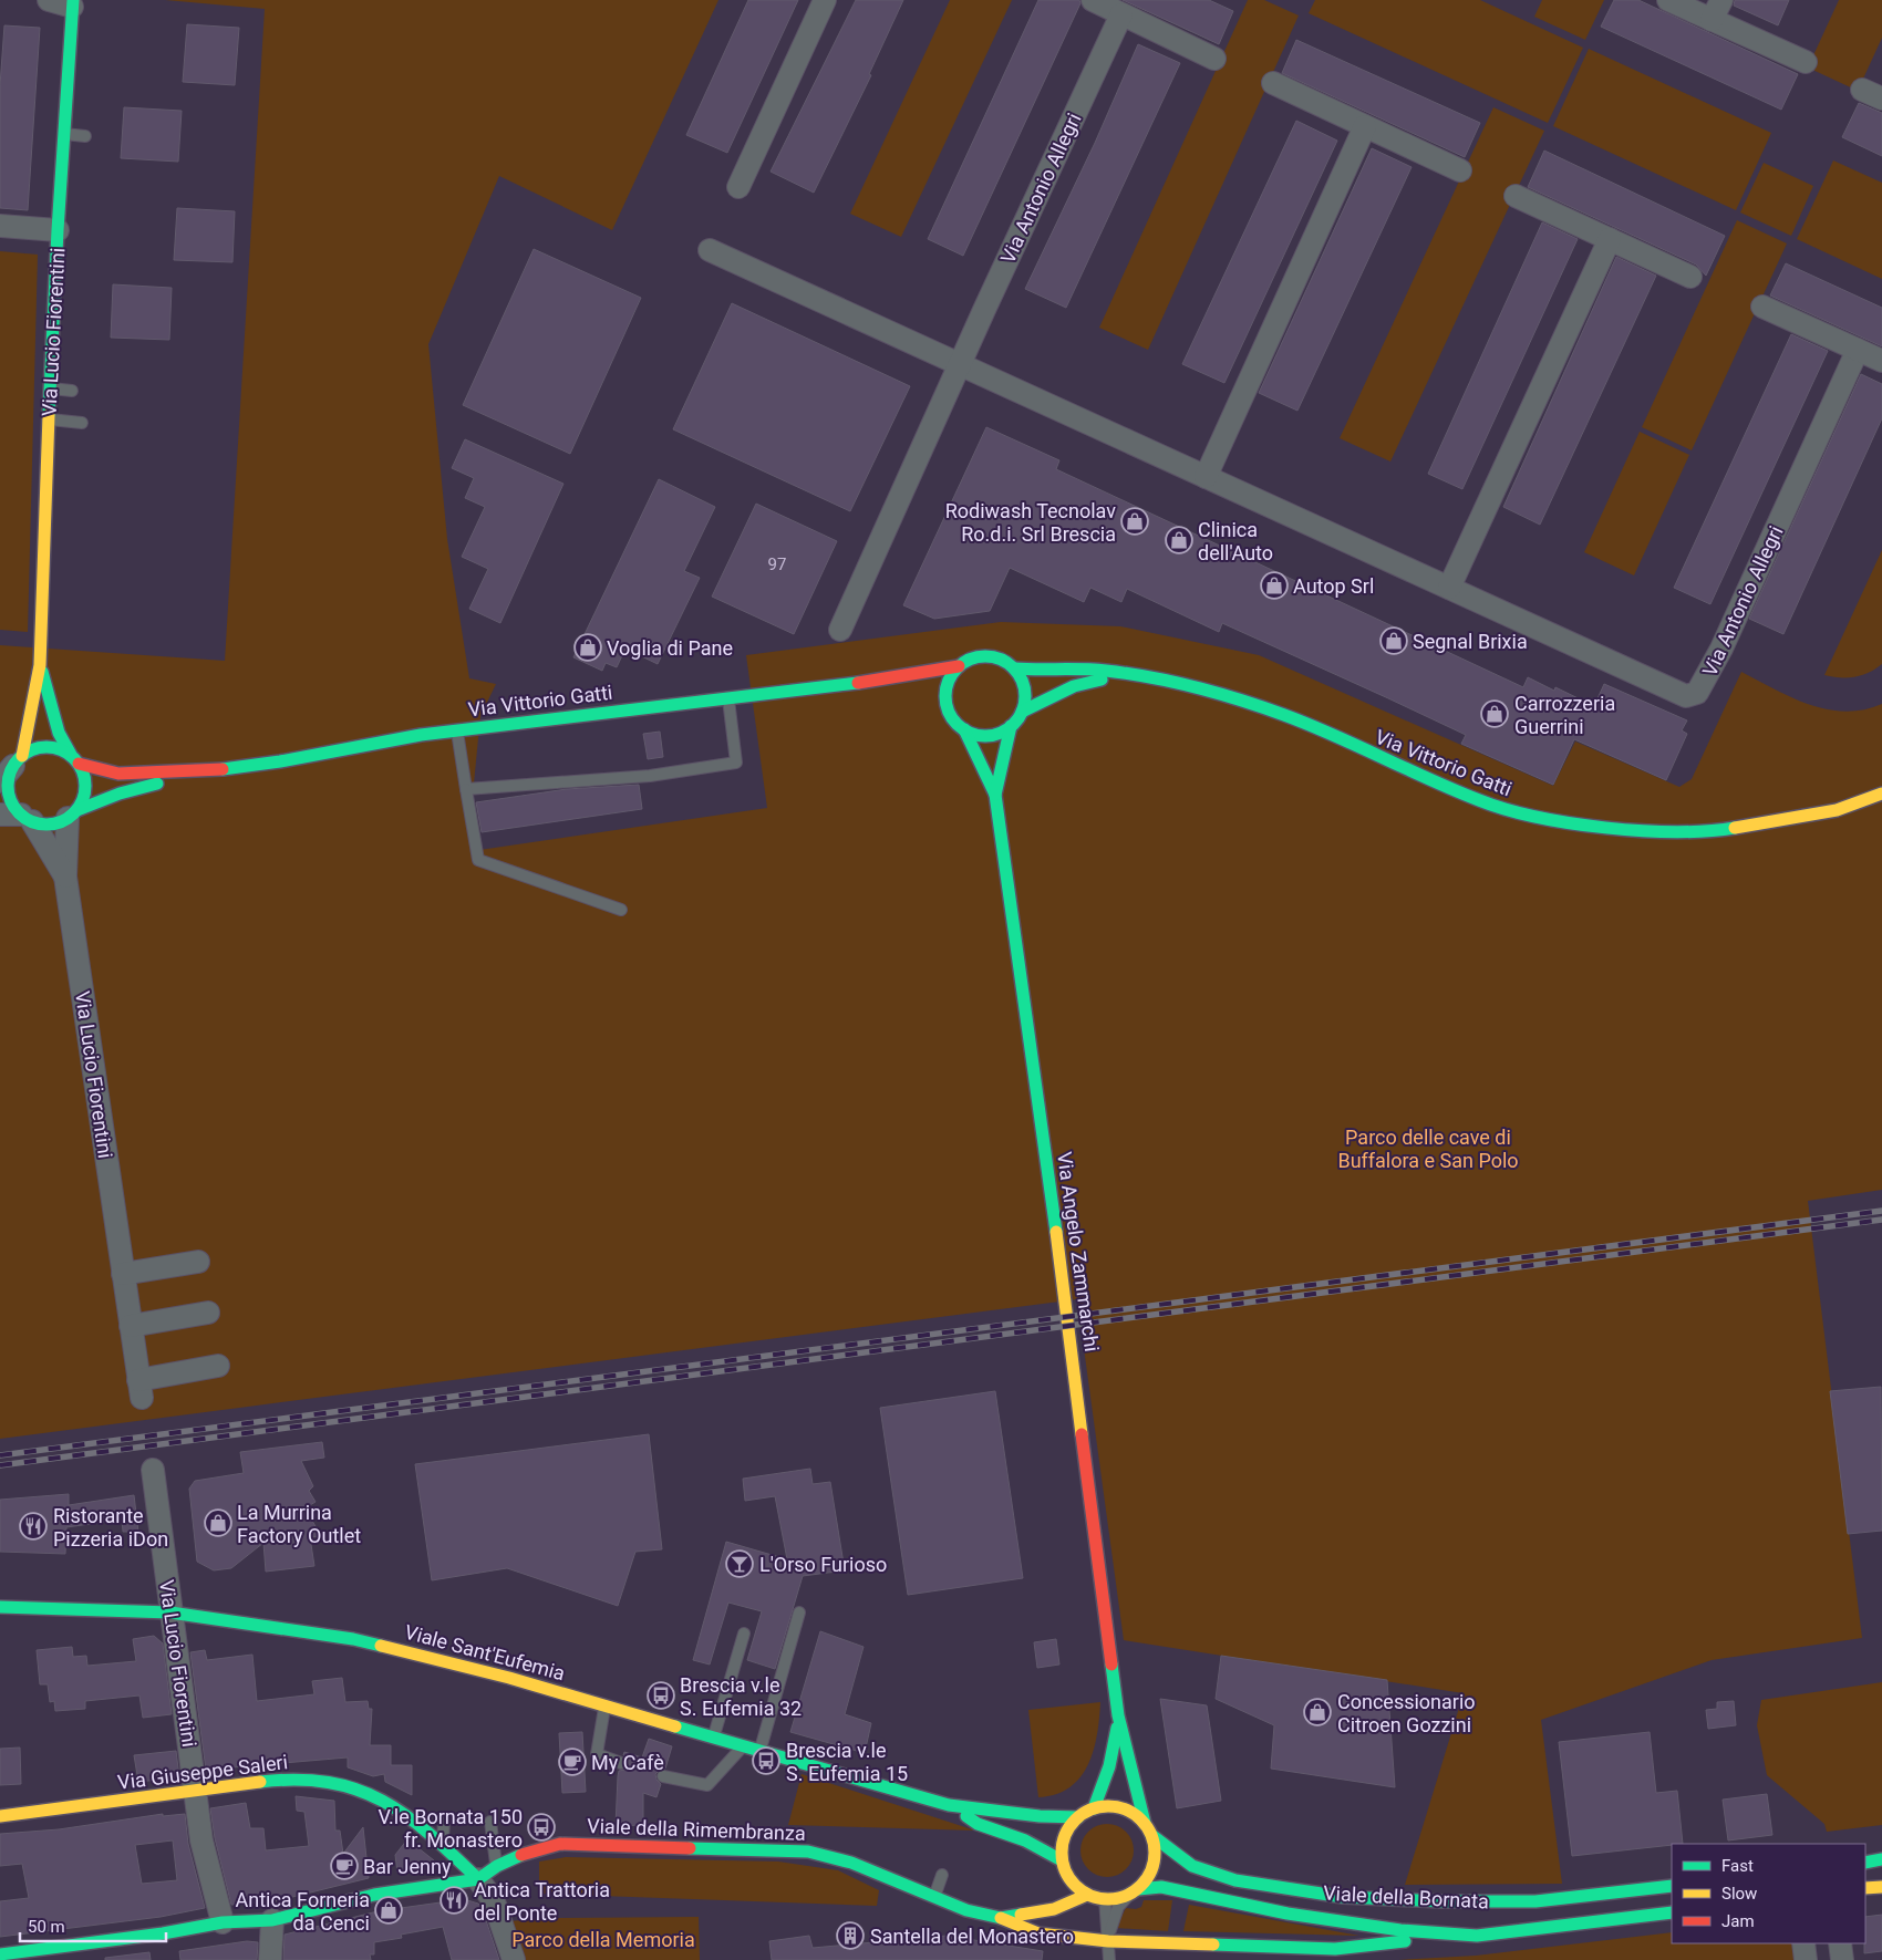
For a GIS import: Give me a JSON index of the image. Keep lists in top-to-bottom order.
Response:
{
  "streets": {
    "street": [
      "Via Antonio Allegri",
      "Via Lucio Fiorentini",
      "Via Vittorio Gatti",
      "Via Angelo Zammarchi",
      "Viale Sant'Eufemia",
      "Via Giuseppe Saleri",
      "Viale della Rimembranza",
      "Viale della Bornata"
    ]
  },
  "crossings": [
    ["Via Lucio Fiorentini", "Via Vittorio Gatti"],
    ["Via Lucio Fiorentini", "Viale Sant'Eufemia"],
    ["Via Lucio Fiorentini", "Via Giuseppe Saleri"],
    ["Via Vittorio Gatti", "Via Angelo Zammarchi"],
    ["Via Angelo Zammarchi", "Viale Sant'Eufemia"],
    ["Via Angelo Zammarchi", "Viale della Bornata"],
    ["Viale Sant'Eufemia", "Viale della Bornata"],
    ["Via Giuseppe Saleri", "Viale della Rimembranza"],
    ["Viale della Rimembranza", "Viale della Bornata"]
  ],
  "parks": ["Parco delle cave di Buffalora e San Polo", "Parco della Memoria"],
  "places": {
    "shop": [
      "Rodiwash Tecnolav Ro.d.i. Srl Brescia",
      "Clinica dell'Auto",
      "Autop Srl",
      "Segnal Brixia",
      "Voglia di Pane",
      "Carrozzeria Guerrini",
      "La Murrina Factory Outlet",
      "Concessionario Citroen Gozzini",
      "Antica Forneria da Cenci"
    ],
    "restaurant": ["Ristorante Pizzeria iDon", "Antica Trattoria del Ponte"],
    "bar": ["L'Orso Furioso"],
    "bus stop": ["Brescia v.le S. Eufemia 32", "Brescia v.le S. Eufemia 15", "V.le Bornata 150 fr. Monastero"],
    "cafe": ["My Cafè", "Bar Jenny"],
    "building": ["Santella del Monastero"]
  },
  "house_numbers": ["97"],
  "legend": ["Fast", "Slow", "Jam"],
  "scale_bar": "50 m"
}
